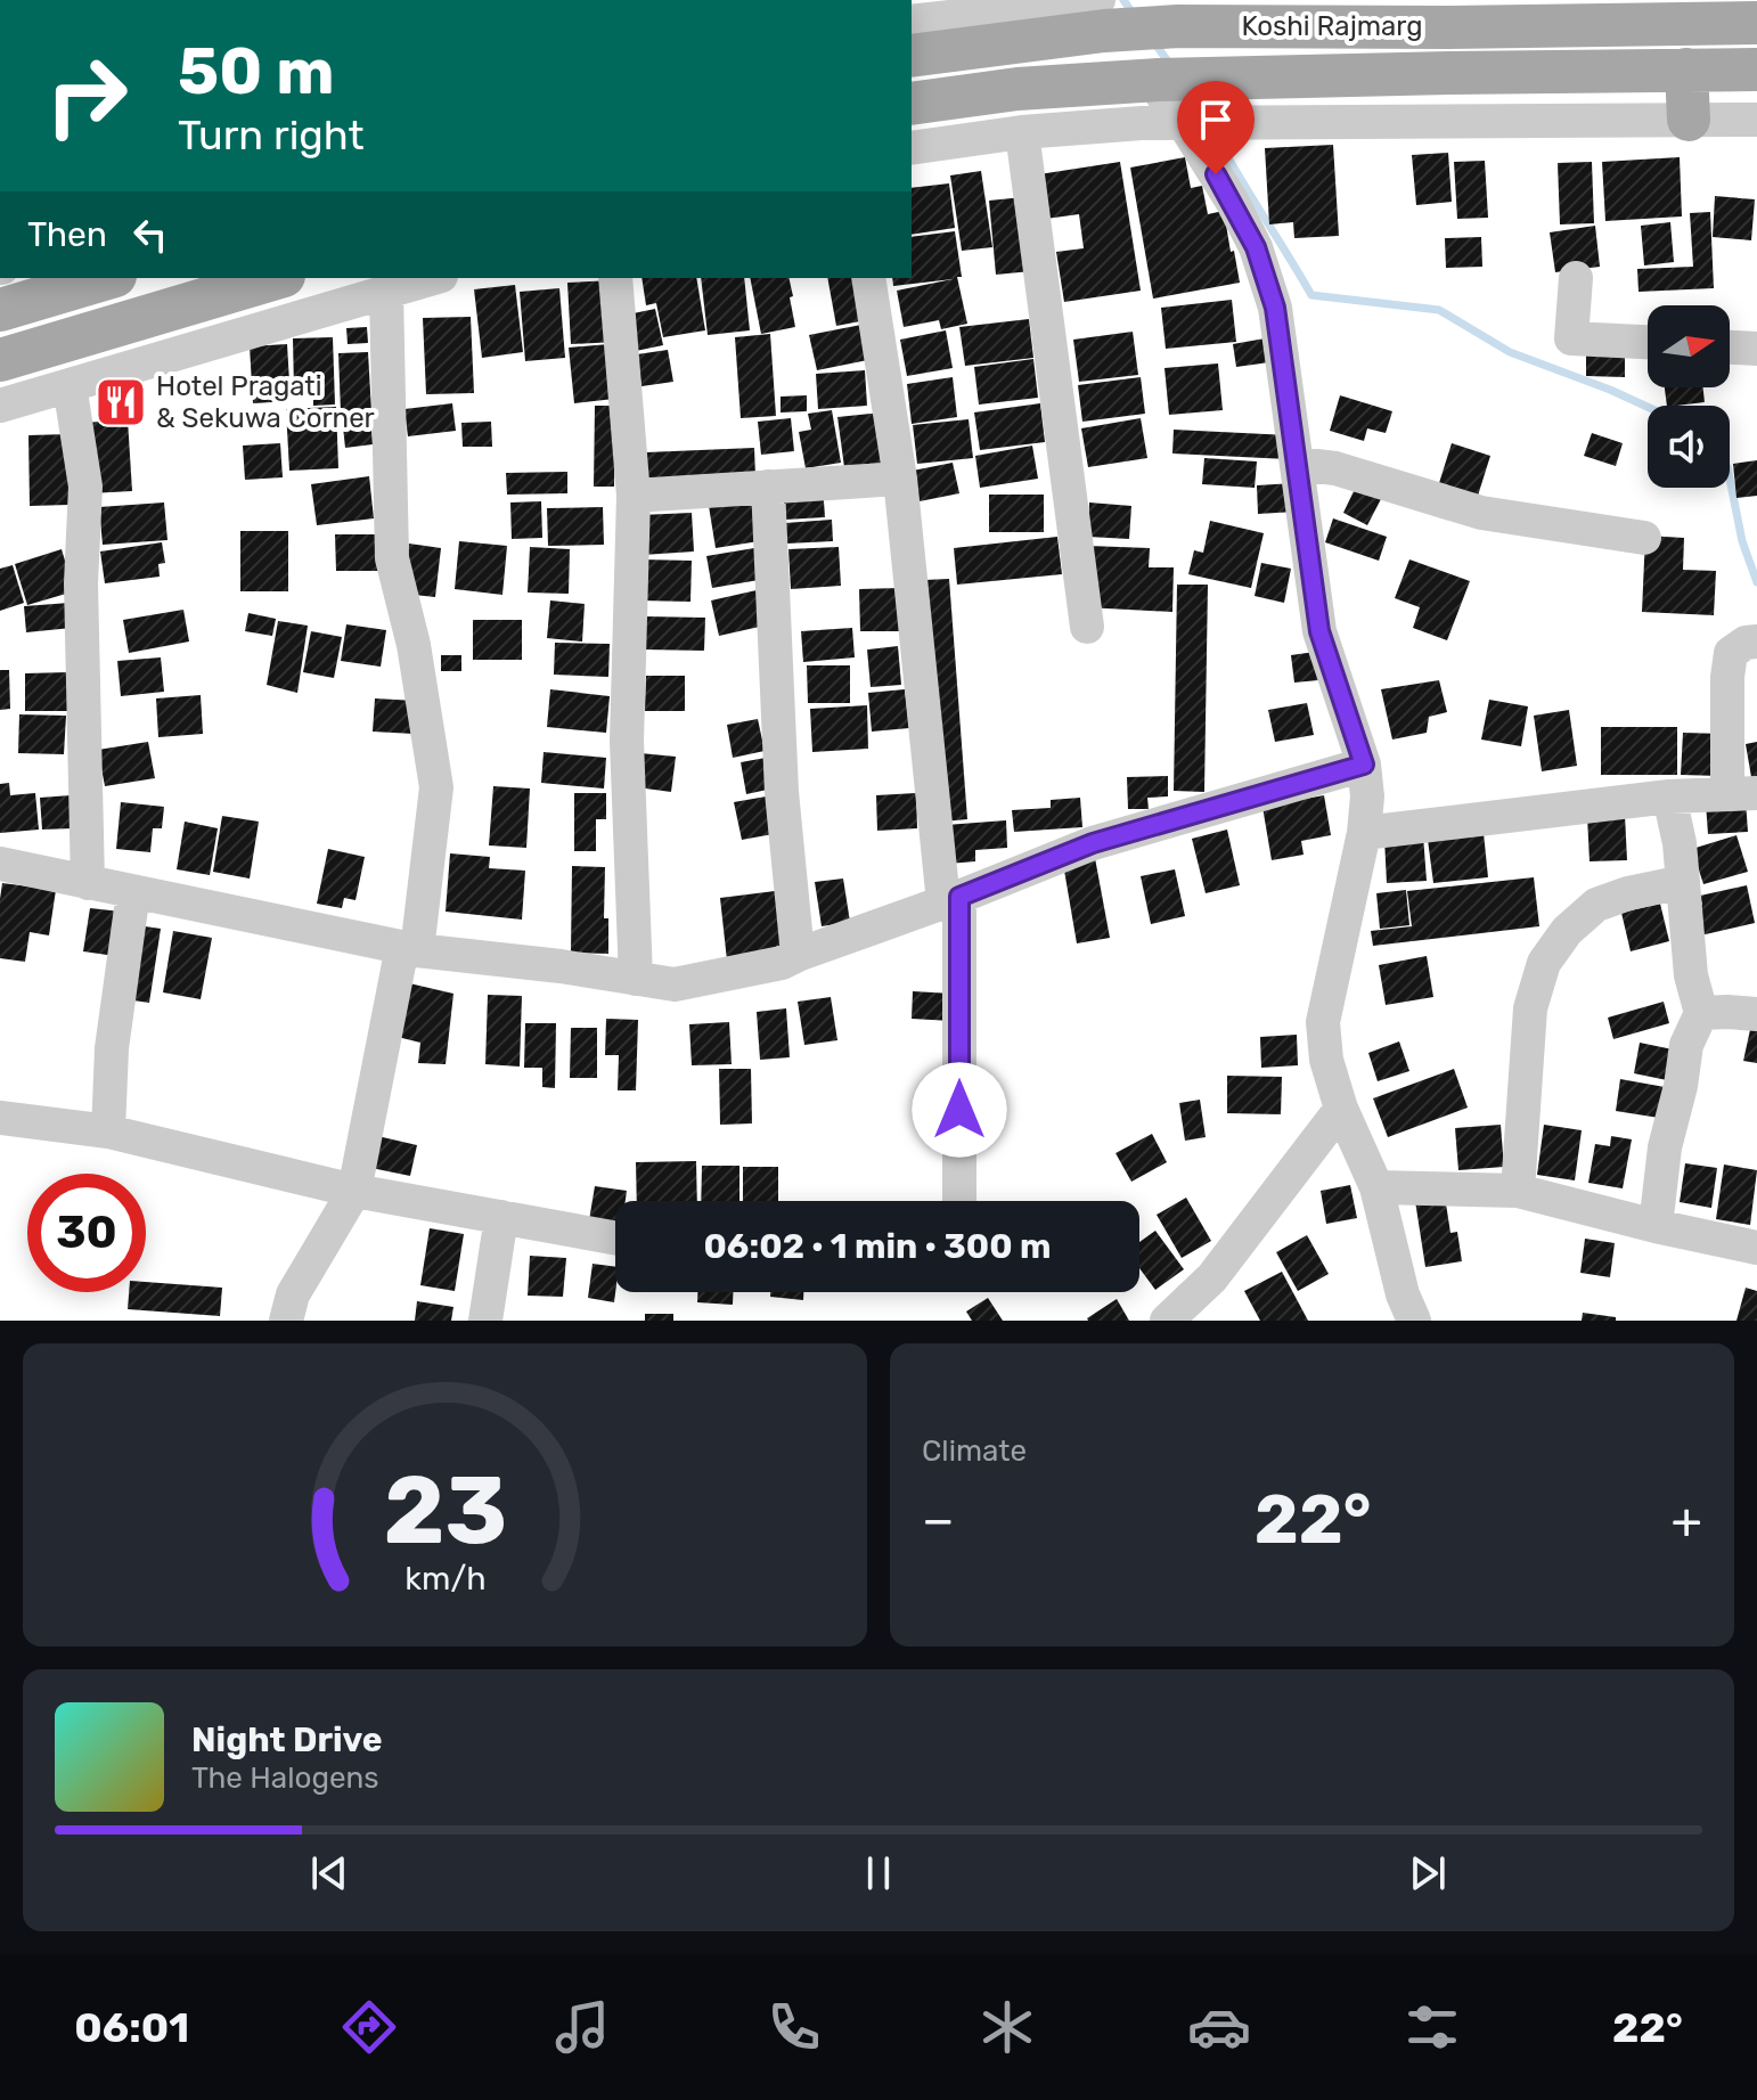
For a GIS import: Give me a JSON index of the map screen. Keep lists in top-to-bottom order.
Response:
{
  "streets": {
    "main road": ["Koshi Rajmarg"]
  },
  "places": {
    "restaurant": ["Hotel Pragati & Sekuwa Corner"]
  },
  "north": "right",
  "page": {
    "turn": ["50 m", "Turn right"],
    "then": "Then",
    "limit": "30",
    "trip": "06:02 · 1 min · 300 m",
    "tile": "Climate",
    "heat": ["−", "22°", "+"],
    "song": ["Night Drive", "The Halogens"],
    "tabs": ["06:01", "22°"],
    "gauge": ["23", "km/h"]
  }
}
